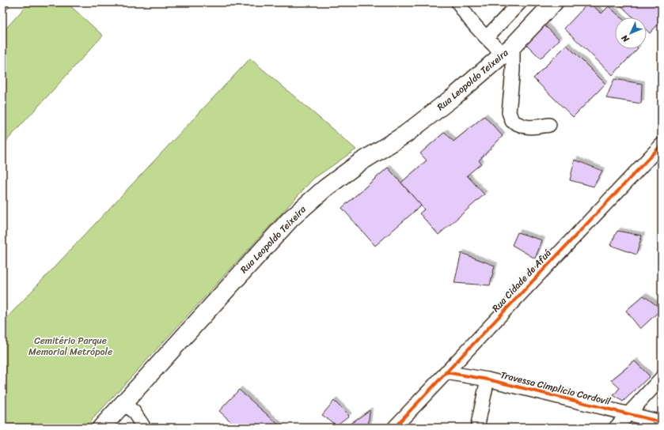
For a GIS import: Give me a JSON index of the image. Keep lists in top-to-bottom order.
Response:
{
  "streets": {
    "main road": ["Rua Leopoldo Teixeira"],
    "street": ["Rua Cidade de Afuá", "Travessa Cimplicio Cordovil"]
  },
  "crossings": [
    ["Rua Cidade de Afuá", "Travessa Cimplicio Cordovil"]
  ],
  "parks": ["Cemitério Parque Memorial Metrópole"],
  "north": "bottom left"
}
